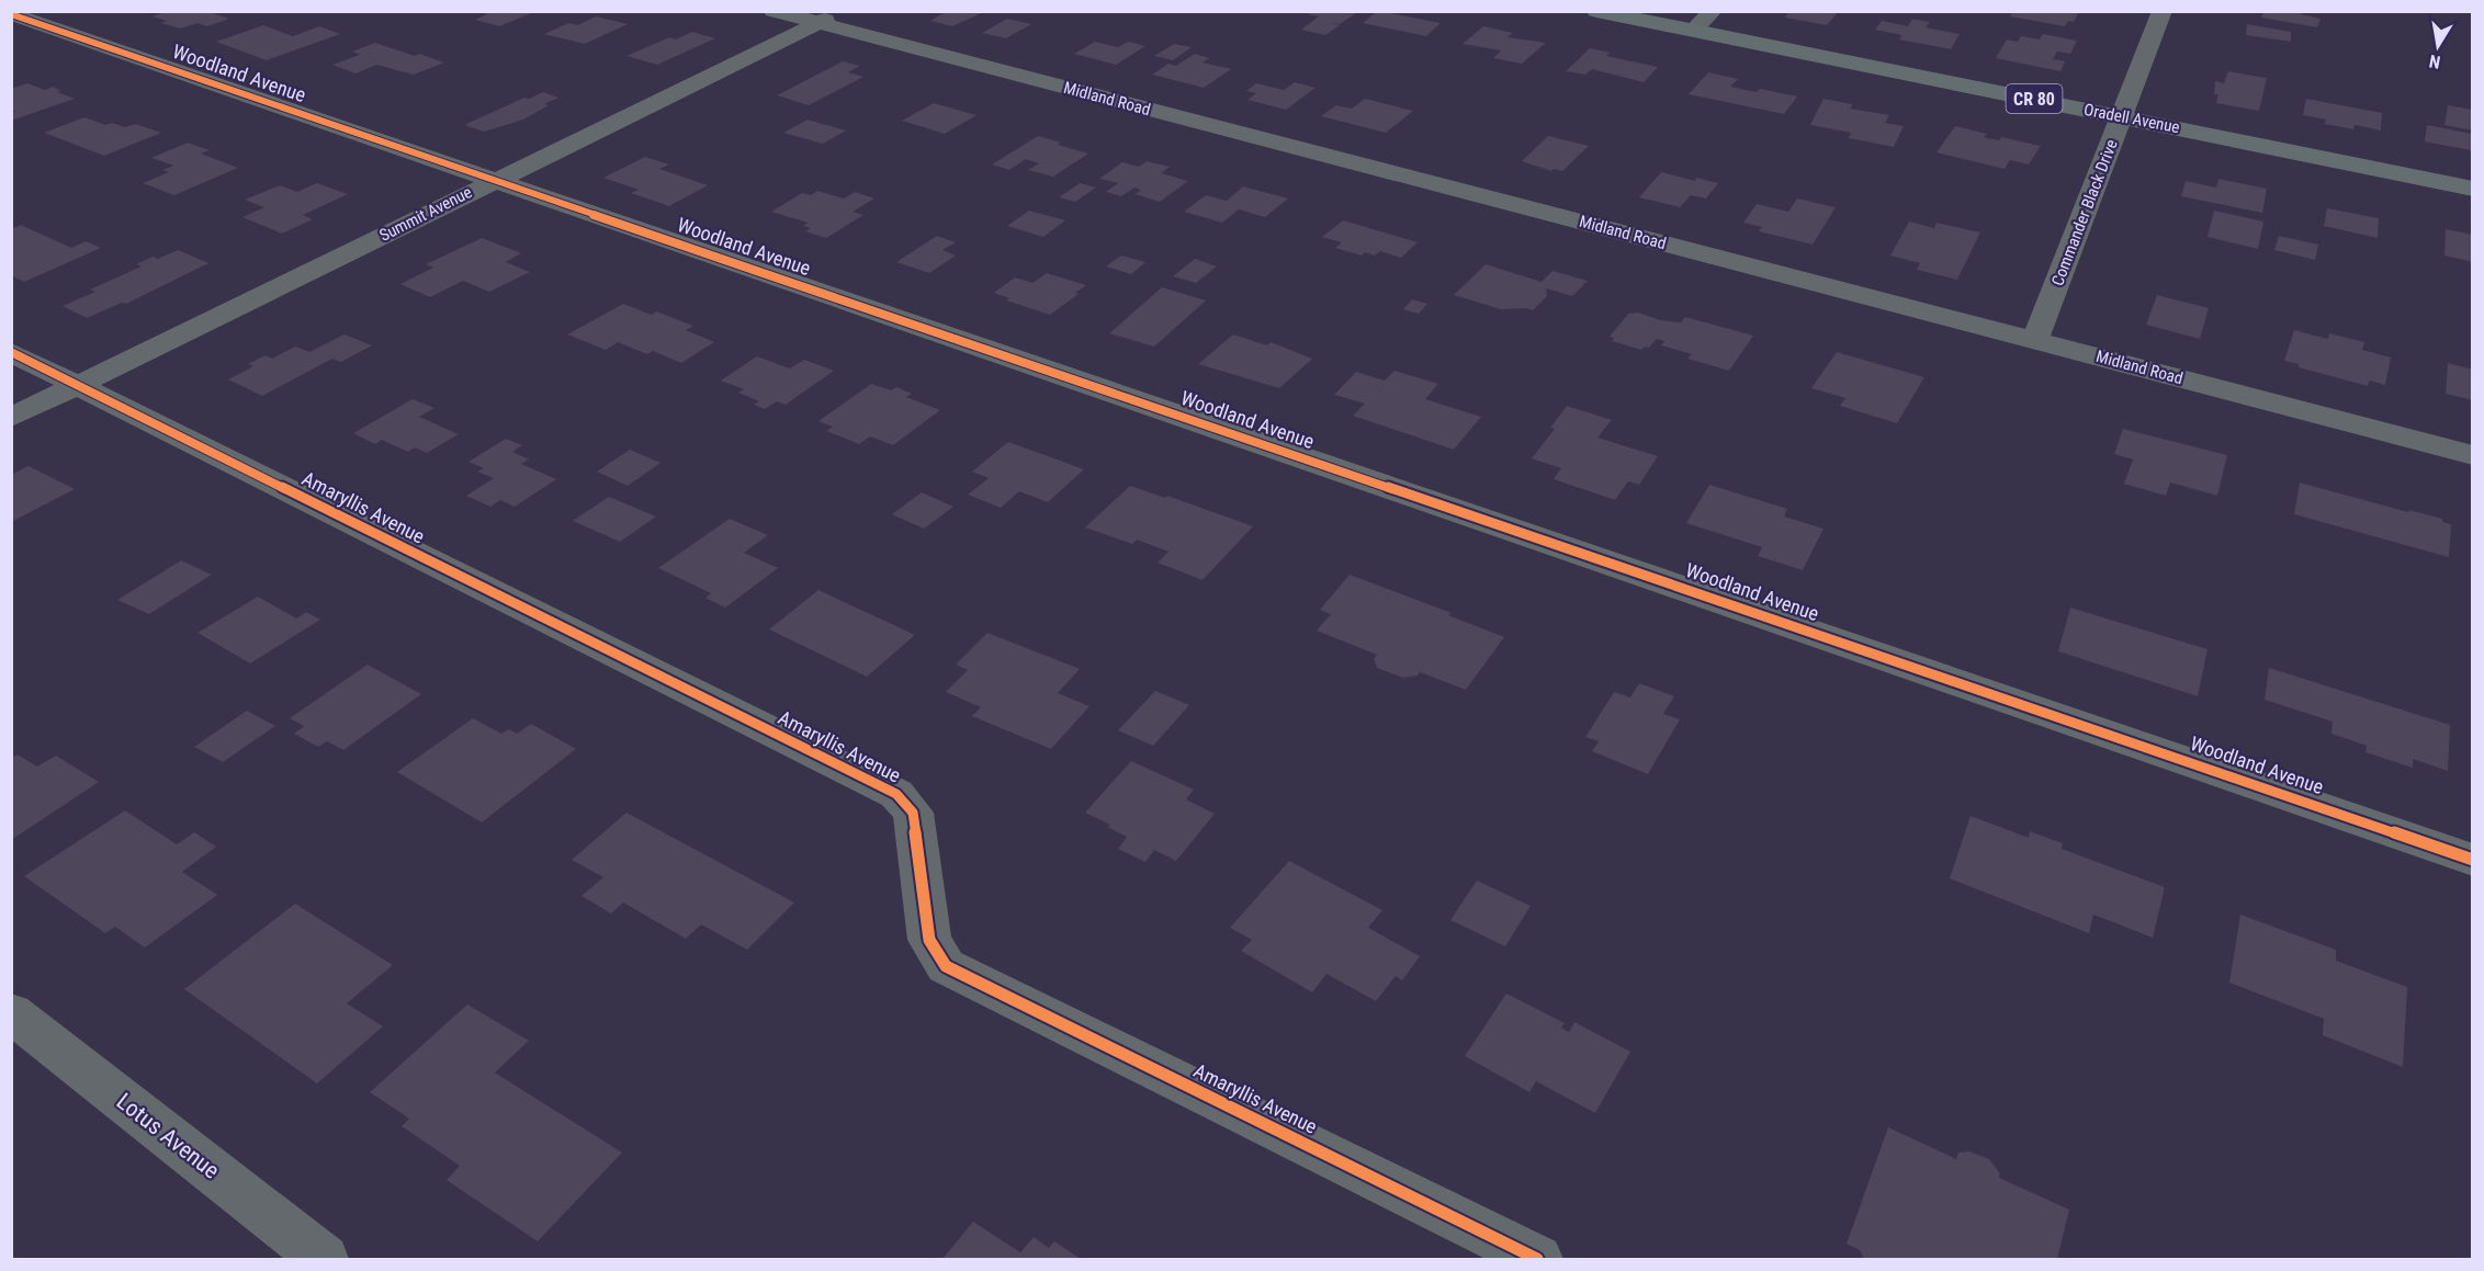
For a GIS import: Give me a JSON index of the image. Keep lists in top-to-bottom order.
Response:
{
  "streets": {
    "main road": ["CR 80", "Oradell Avenue"],
    "street": [
      "Woodland Avenue",
      "Midland Road",
      "Commander Black Drive",
      "Summit Avenue",
      "Amaryllis Avenue",
      "Lotus Avenue"
    ]
  },
  "crossings": [
    ["Woodland Avenue", "Summit Avenue"],
    ["Midland Road", "Commander Black Drive"],
    ["Midland Road", "Summit Avenue"],
    ["Oradell Avenue", "Commander Black Drive"],
    ["Summit Avenue", "Amaryllis Avenue"]
  ],
  "north": "bottom"
}
